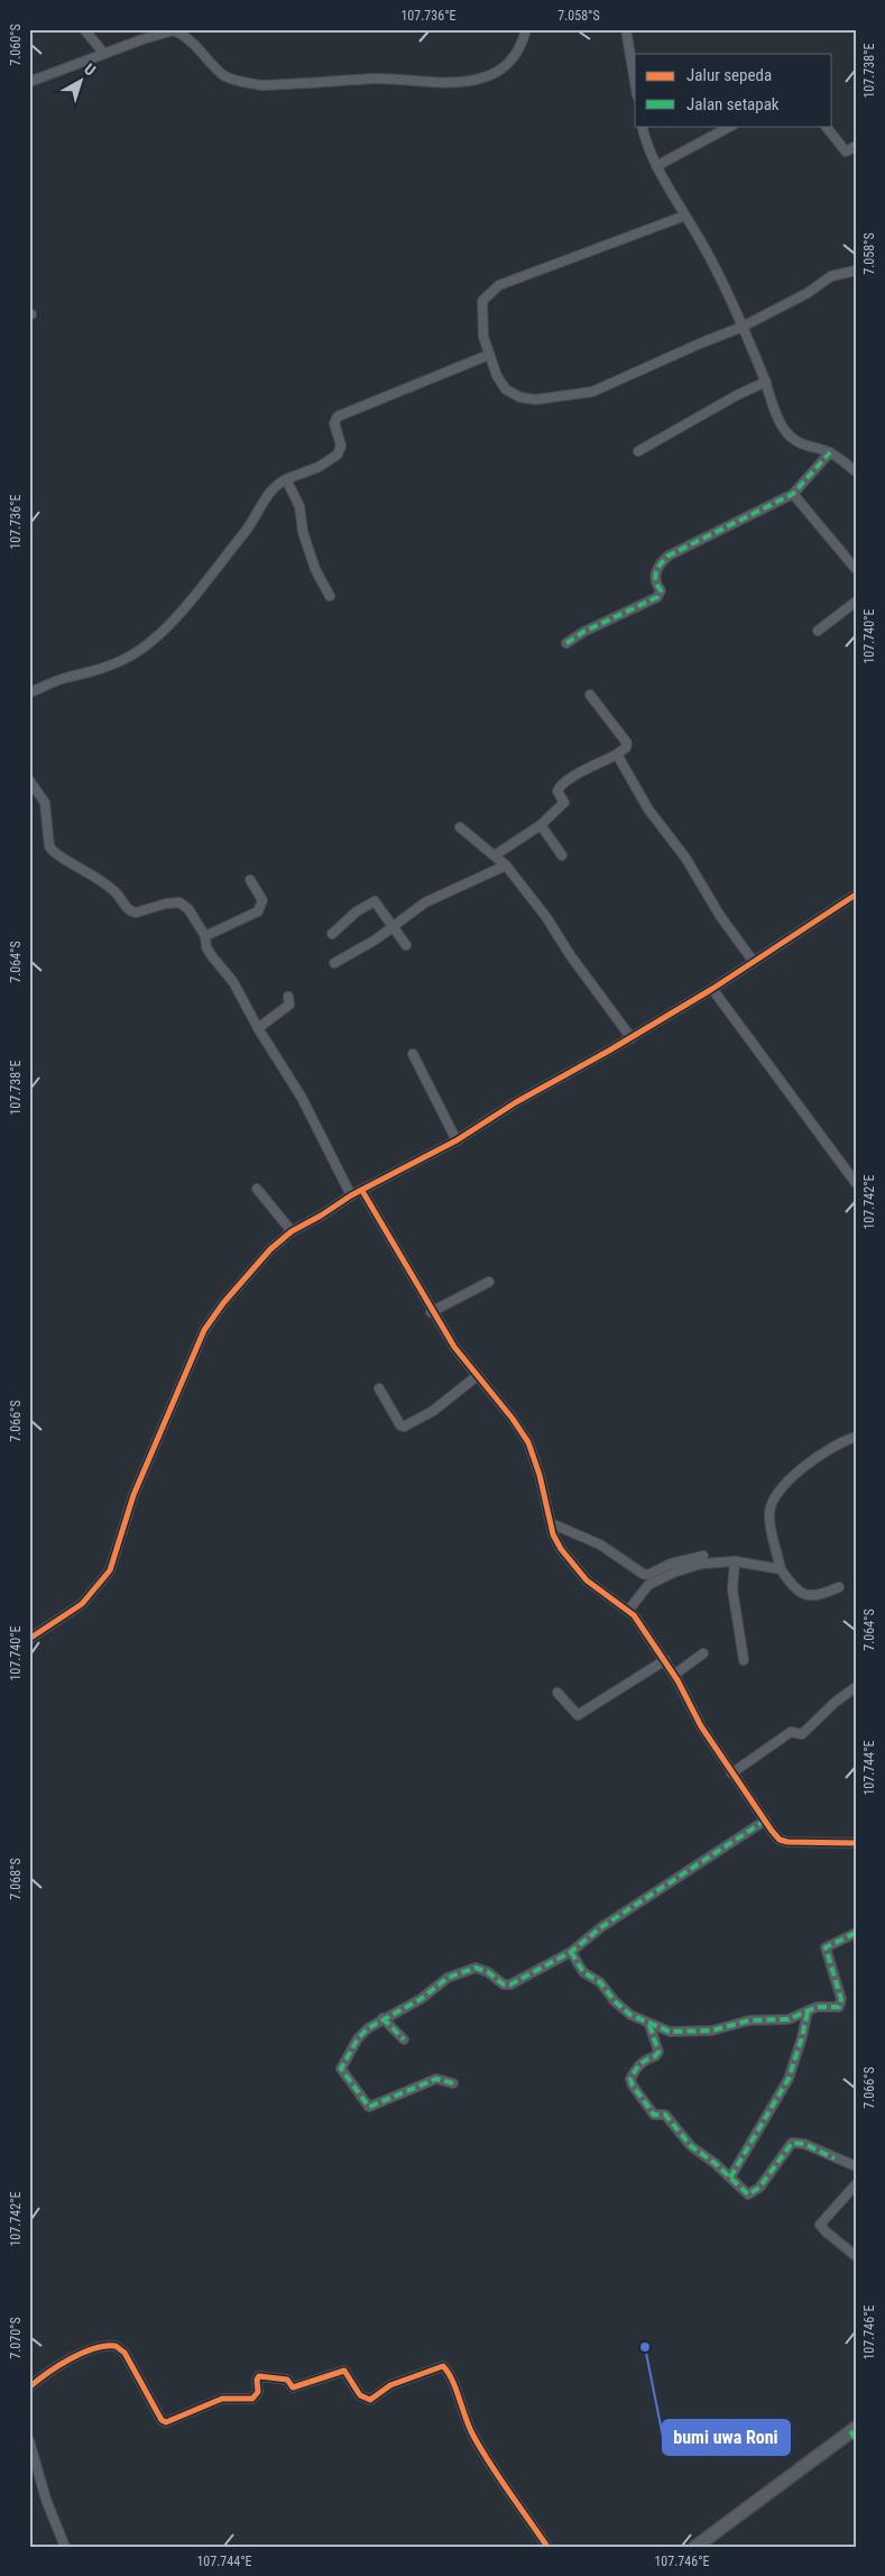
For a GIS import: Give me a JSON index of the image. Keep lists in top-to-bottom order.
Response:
{
  "places": ["bumi uwa Roni"],
  "legend": ["Jalur sepeda", "Jalan setapak"],
  "north": "top right",
  "coordinates": [
    "107.736°E",
    "7.058°S",
    "7.060°S",
    "107.738°E",
    "107.740°E",
    "7.064°S",
    "107.742°E",
    "7.066°S",
    "107.744°E",
    "7.068°S",
    "107.746°E",
    "7.070°S"
  ]
}
